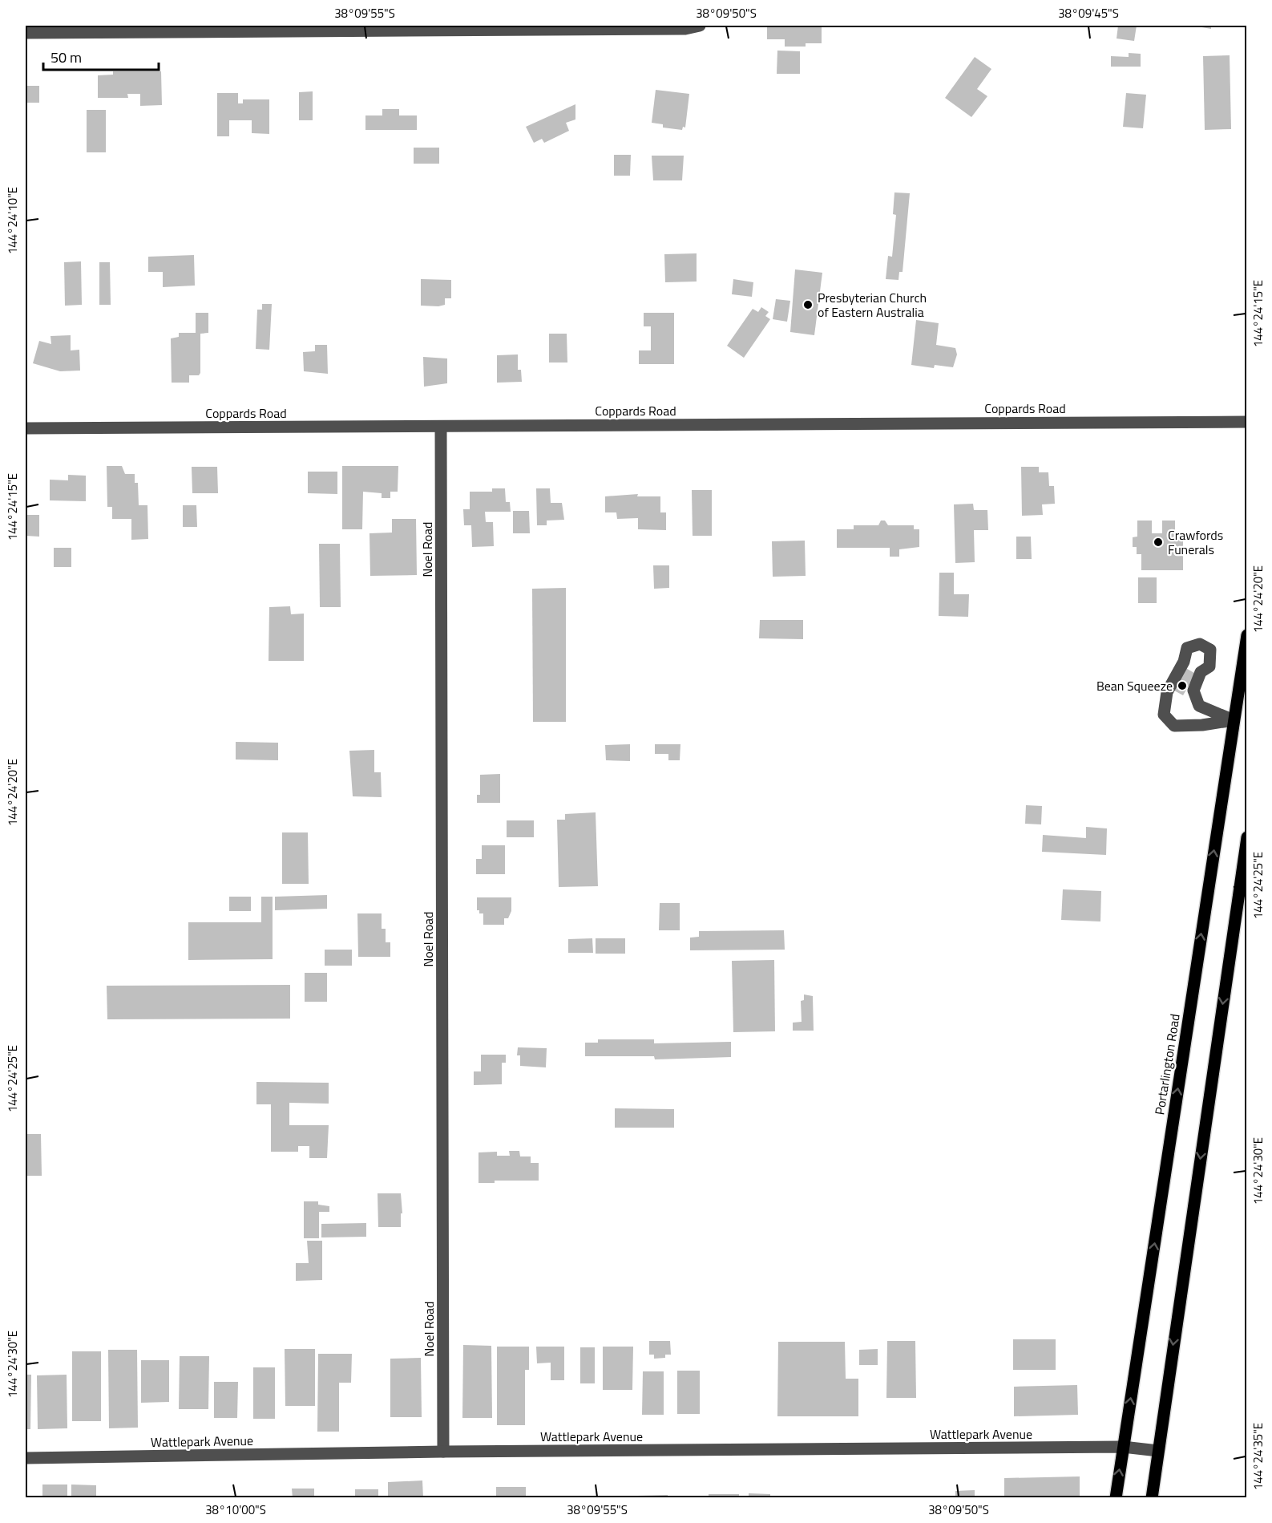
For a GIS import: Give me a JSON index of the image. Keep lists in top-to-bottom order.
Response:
{
  "streets": {
    "main road": ["Portarlington Road"],
    "street": ["Coppards Road", "Noel Road", "Wattlepark Avenue"]
  },
  "crossings": [
    ["Coppards Road", "Noel Road"],
    ["Noel Road", "Wattlepark Avenue"],
    ["Portarlington Road", "Wattlepark Avenue"]
  ],
  "places": ["Presbyterian Church of Eastern Australia", "Crawfords Funerals", "Bean Squeeze"],
  "scale_bar": "50 m",
  "coordinates": [
    "38°09'55\"S",
    "38°09'50\"S",
    "38°09'45\"S",
    "144°24'10\"E",
    "144°24'15\"E",
    "144°24'20\"E",
    "144°24'25\"E",
    "144°24'30\"E",
    "144°24'35\"E",
    "38°10'00\"S"
  ]
}
